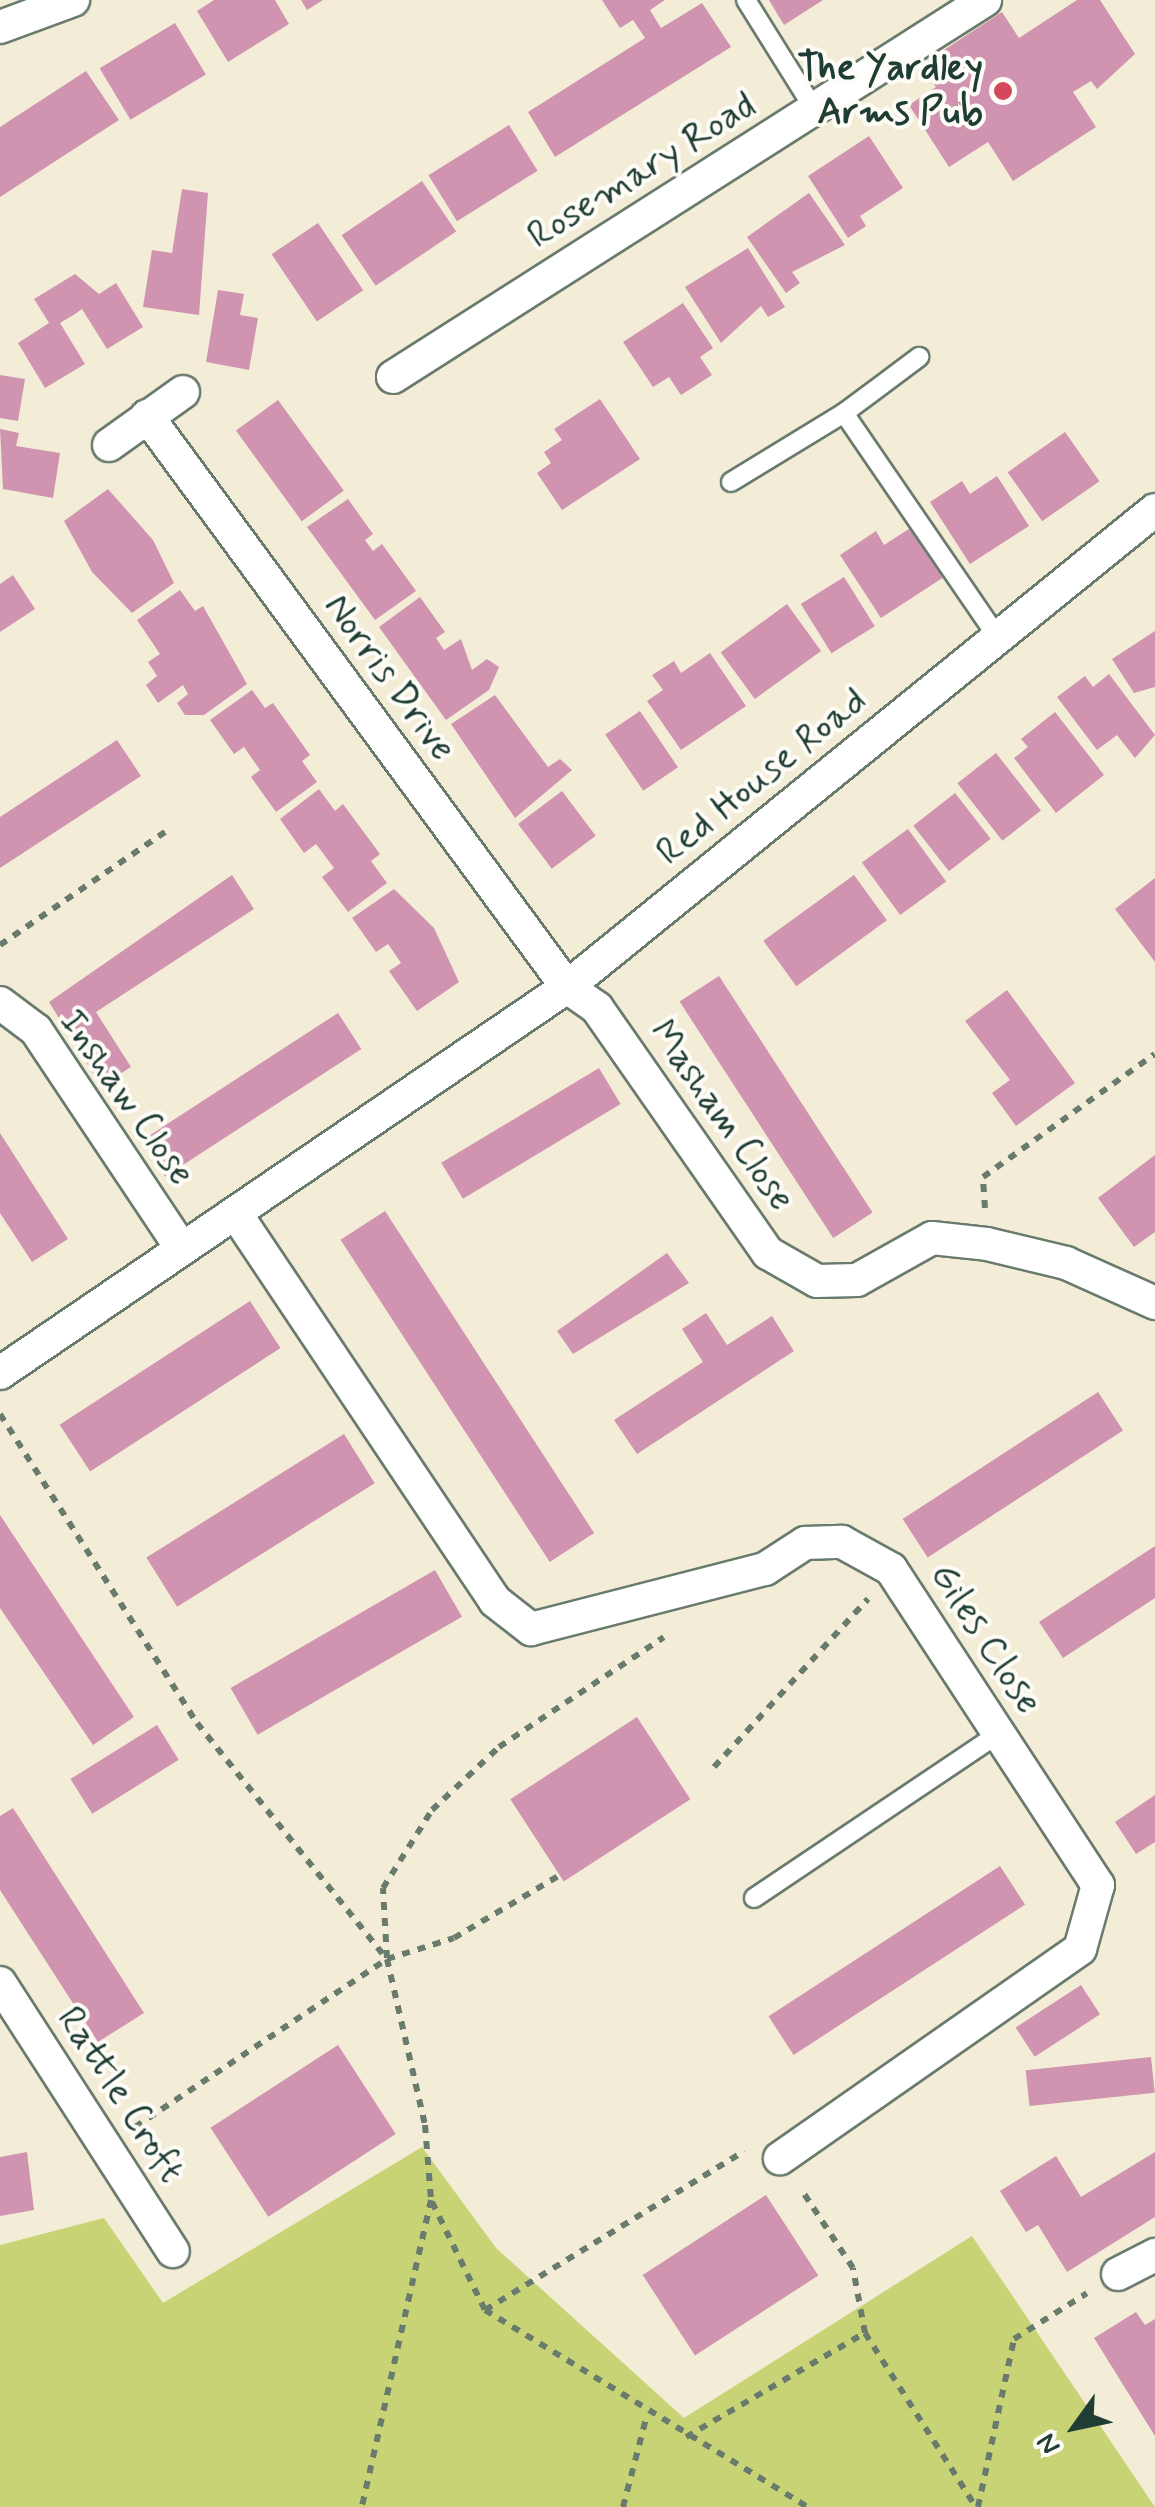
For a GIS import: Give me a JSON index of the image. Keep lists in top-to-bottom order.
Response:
{
  "streets": {
    "street": [
      "Rosemary Road",
      "Norris Drive",
      "Red House Road",
      "Inshaw Close",
      "Masham Close",
      "Giles Close",
      "Rattle Croft"
    ]
  },
  "crossings": [
    ["Norris Drive", "Red House Road"],
    ["Norris Drive", "Masham Close"],
    ["Red House Road", "Inshaw Close"],
    ["Red House Road", "Masham Close"],
    ["Red House Road", "Giles Close"]
  ],
  "places": ["The Yardley Arms Pub"],
  "north": "bottom left"
}
